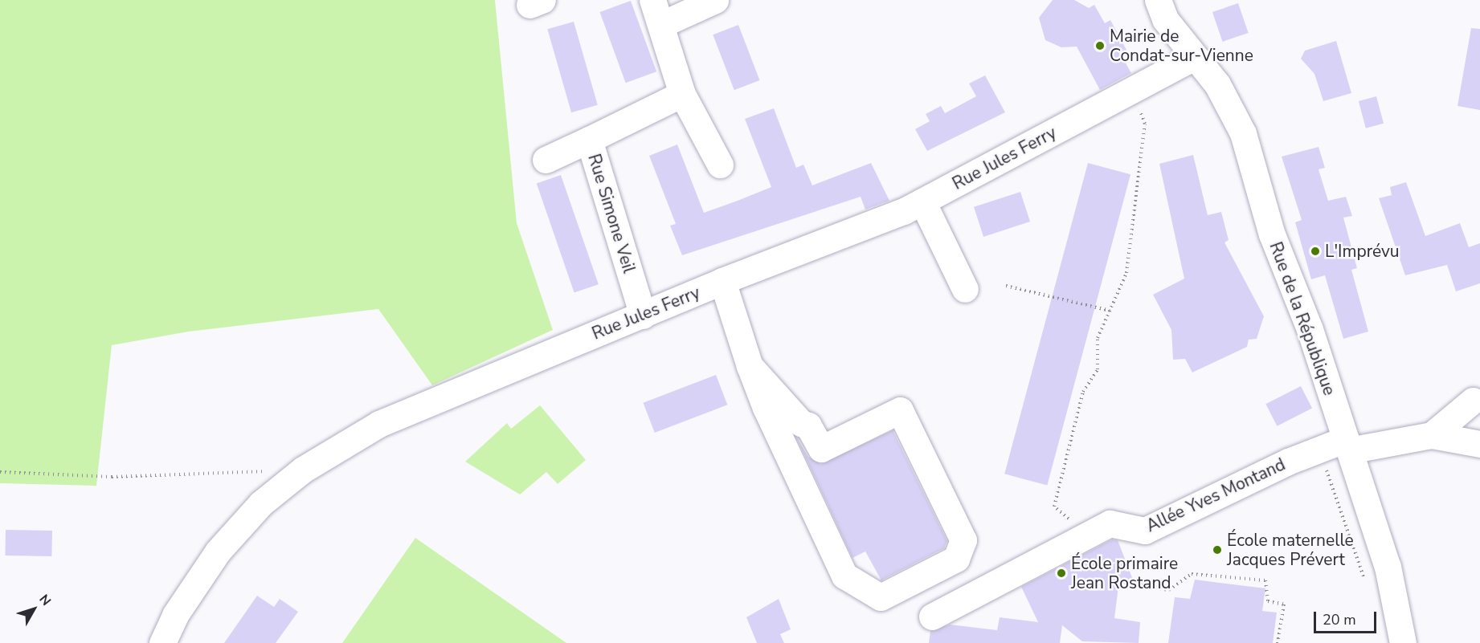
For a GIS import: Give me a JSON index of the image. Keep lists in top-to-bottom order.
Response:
{
  "streets": {
    "main road": [
      "Rue Jules Ferry",
      "Rue Simone Veil",
      "Rue de la République",
      "Allée Yves Montand"
    ]
  },
  "crossings": [
    ["Rue Jules Ferry", "Rue Simone Veil"],
    ["Rue Jules Ferry", "Rue de la République"],
    ["Rue de la République", "Allée Yves Montand"]
  ],
  "places": [
    "Mairie de Condat-sur-Vienne",
    "L'Imprévu",
    "École maternelle Jacques Prévert",
    "École primaire Jean Rostand"
  ],
  "scale_bar": "20 m",
  "north": "top right"
}
